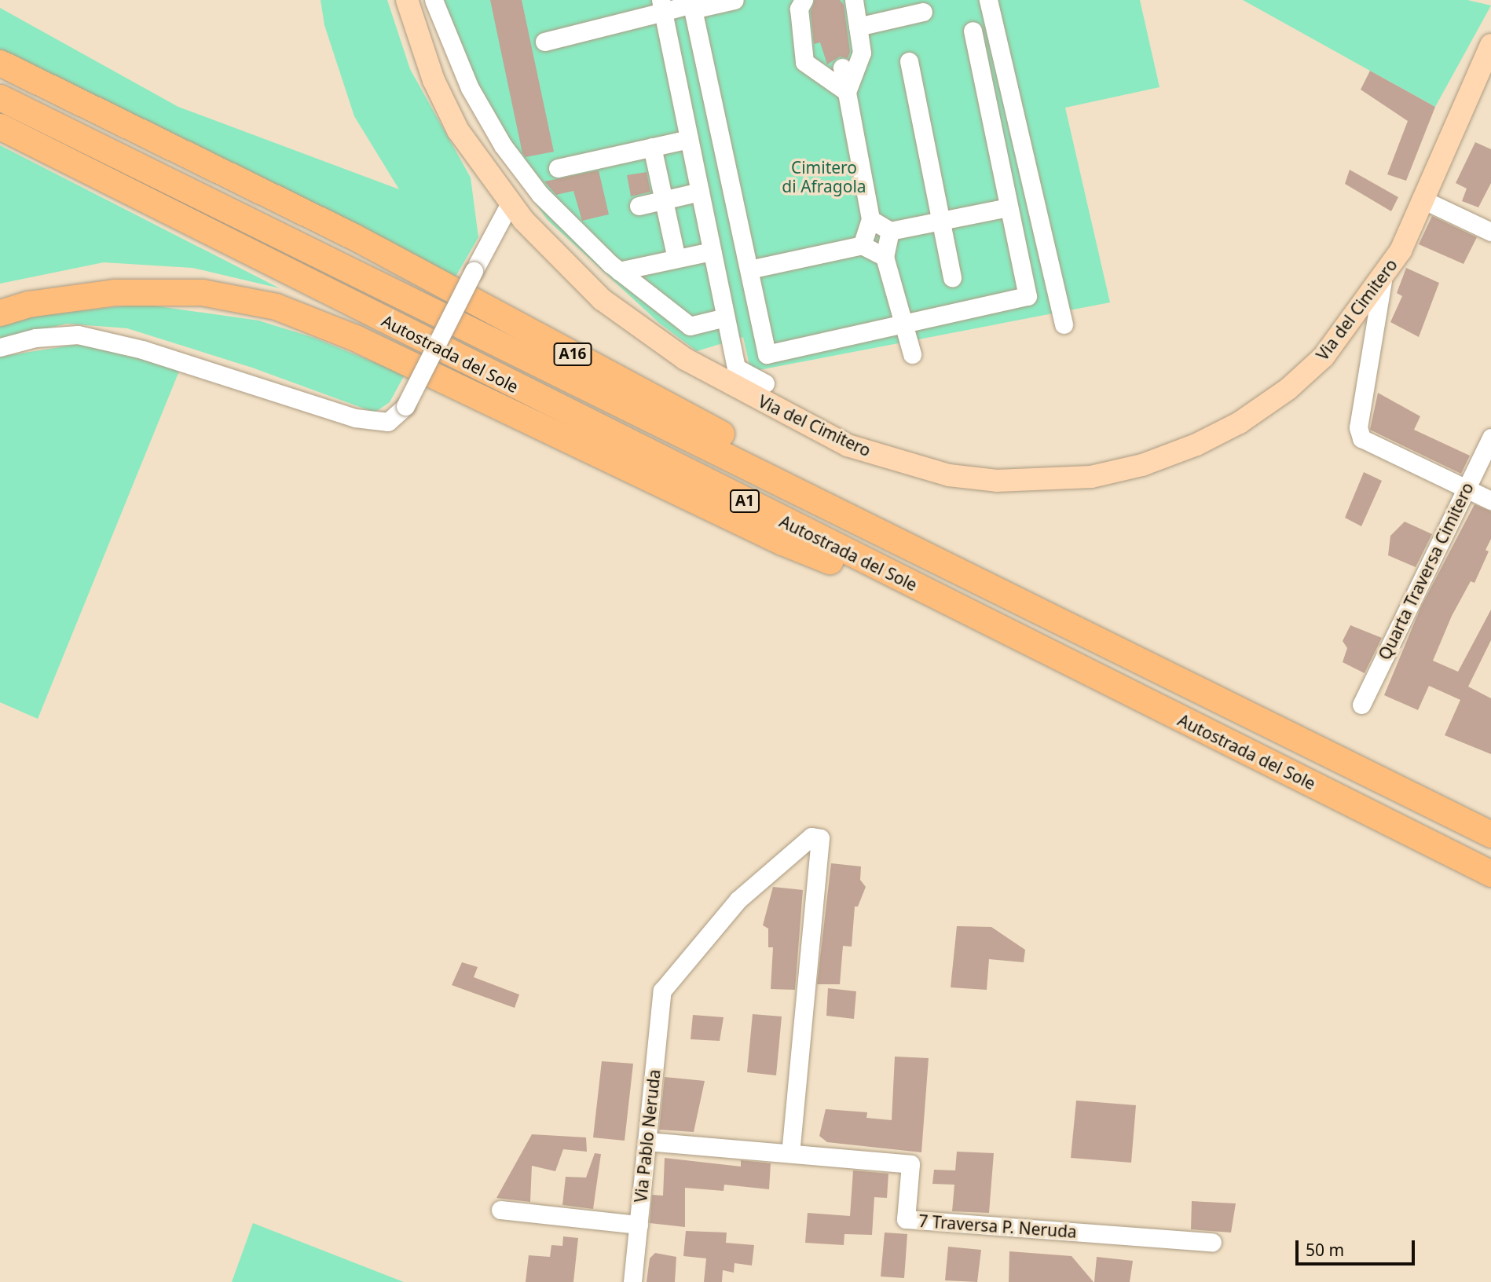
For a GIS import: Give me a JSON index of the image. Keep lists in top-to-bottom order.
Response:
{
  "streets": {
    "highway": ["Autostrada del Sole", "A16", "A1"],
    "main road": ["Via del Cimitero"],
    "street": ["Quarta Traversa Cimitero", "Via Pablo Neruda", "7 Traversa P. Neruda"]
  },
  "crossings": [
    ["Autostrada del Sole", "A16"],
    ["Via Pablo Neruda", "7 Traversa P. Neruda"]
  ],
  "parks": ["Cimitero di Afragola"],
  "scale_bar": "50 m"
}
